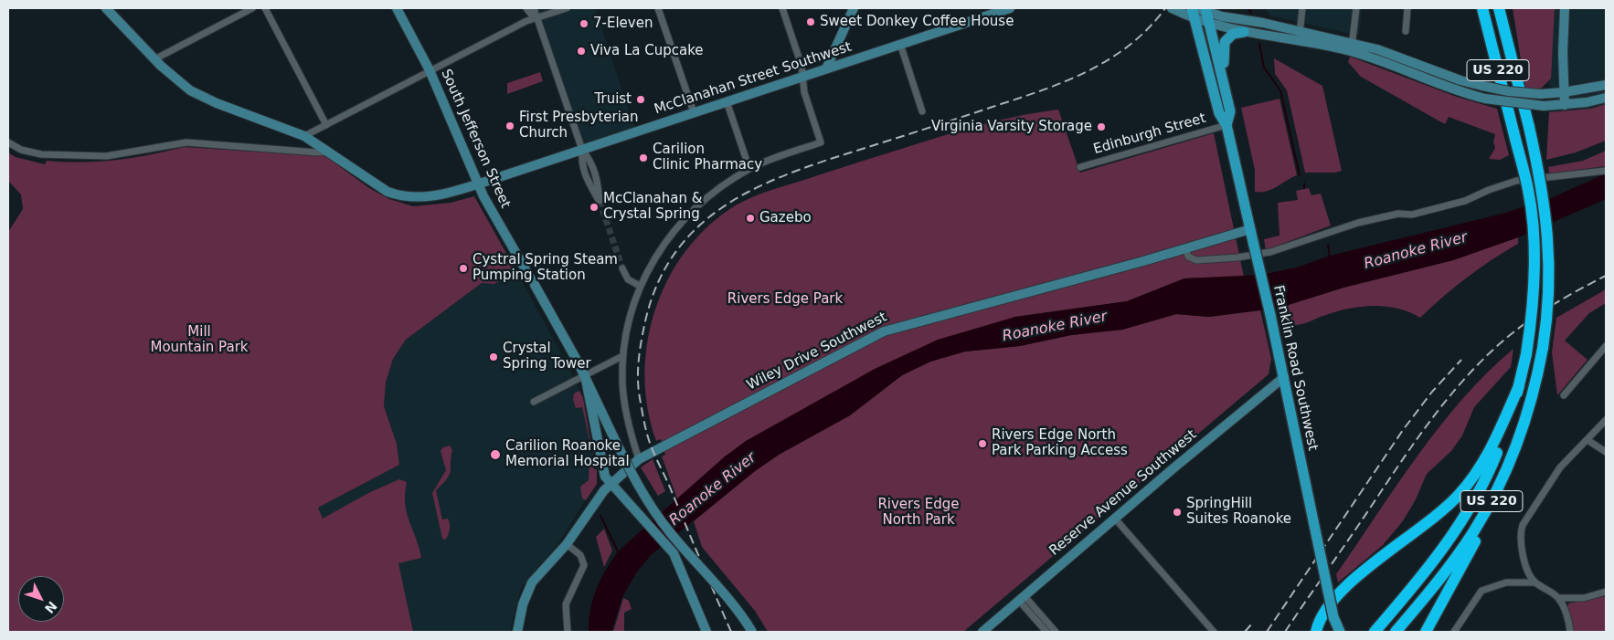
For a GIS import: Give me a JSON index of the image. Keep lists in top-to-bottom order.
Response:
{
  "streets": {
    "highway": ["US 220"],
    "main road": [
      "McClanahan Street Southwest",
      "South Jefferson Street",
      "Wiley Drive Southwest",
      "Franklin Road Southwest",
      "Reserve Avenue Southwest"
    ],
    "street": ["Edinburgh Street"]
  },
  "crossings": [
    ["McClanahan Street Southwest", "South Jefferson Street"],
    ["Edinburgh Street", "Franklin Road Southwest"],
    ["Wiley Drive Southwest", "Franklin Road Southwest"],
    ["Franklin Road Southwest", "Reserve Avenue Southwest"]
  ],
  "water": ["Roanoke River"],
  "parks": ["Rivers Edge Park", "Mill Mountain Park", "Rivers Edge North Park"],
  "places": [
    "Sweet Donkey Coffee House",
    "7-Eleven",
    "Viva La Cupcake",
    "Truist",
    "First Presbyterian Church",
    "Virginia Varsity Storage",
    "Carilion Clinic Pharmacy",
    "McClanahan & Crystal Spring",
    "Gazebo",
    "Cystral Spring Steam Pumping Station",
    "Crystal Spring Tower",
    "Rivers Edge North Park Parking Access",
    "Carilion Roanoke Memorial Hospital",
    "SpringHill Suites Roanoke"
  ],
  "north": "bottom right"
}
